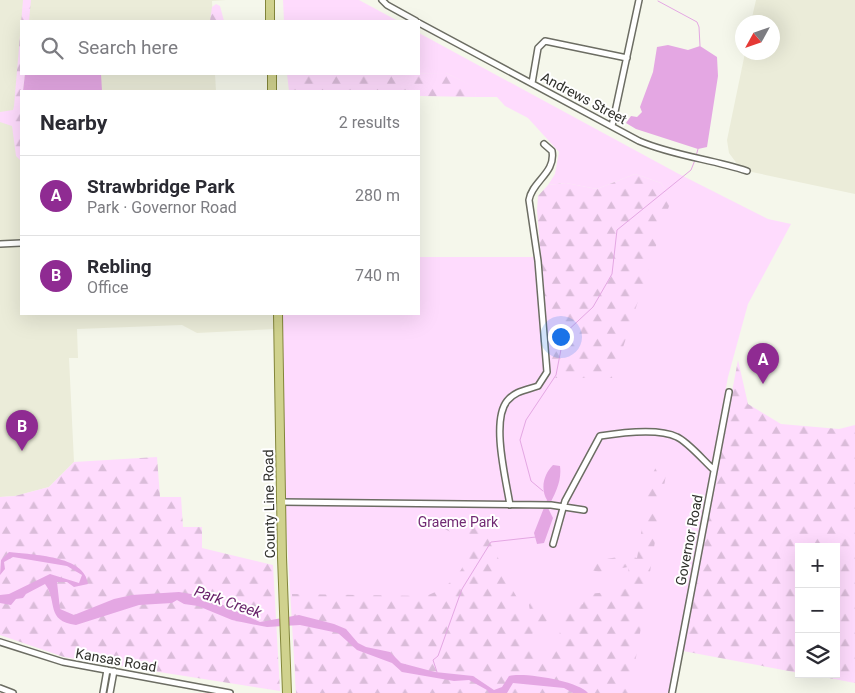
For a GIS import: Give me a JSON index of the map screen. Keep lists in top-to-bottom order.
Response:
{
  "streets": {
    "main road": ["County Line Road"],
    "street": ["Andrews Street", "Governor Road", "Kansas Road"]
  },
  "water": ["Park Creek"],
  "parks": ["Graeme Park"],
  "north": "bottom left",
  "page": {
    "search": "Search here",
    "heading": ["Nearby", "2 results"],
    "list": [
      {
        "mark": "A",
        "name": "Strawbridge Park",
        "note": "Park · Governor Road",
        "value": "280 m"
      },
      {
        "mark": "B",
        "name": "Rebling",
        "note": "Office",
        "value": "740 m"
      }
    ],
    "pins": ["A", "B"],
    "map_buttons": ["+", "−"]
  }
}
